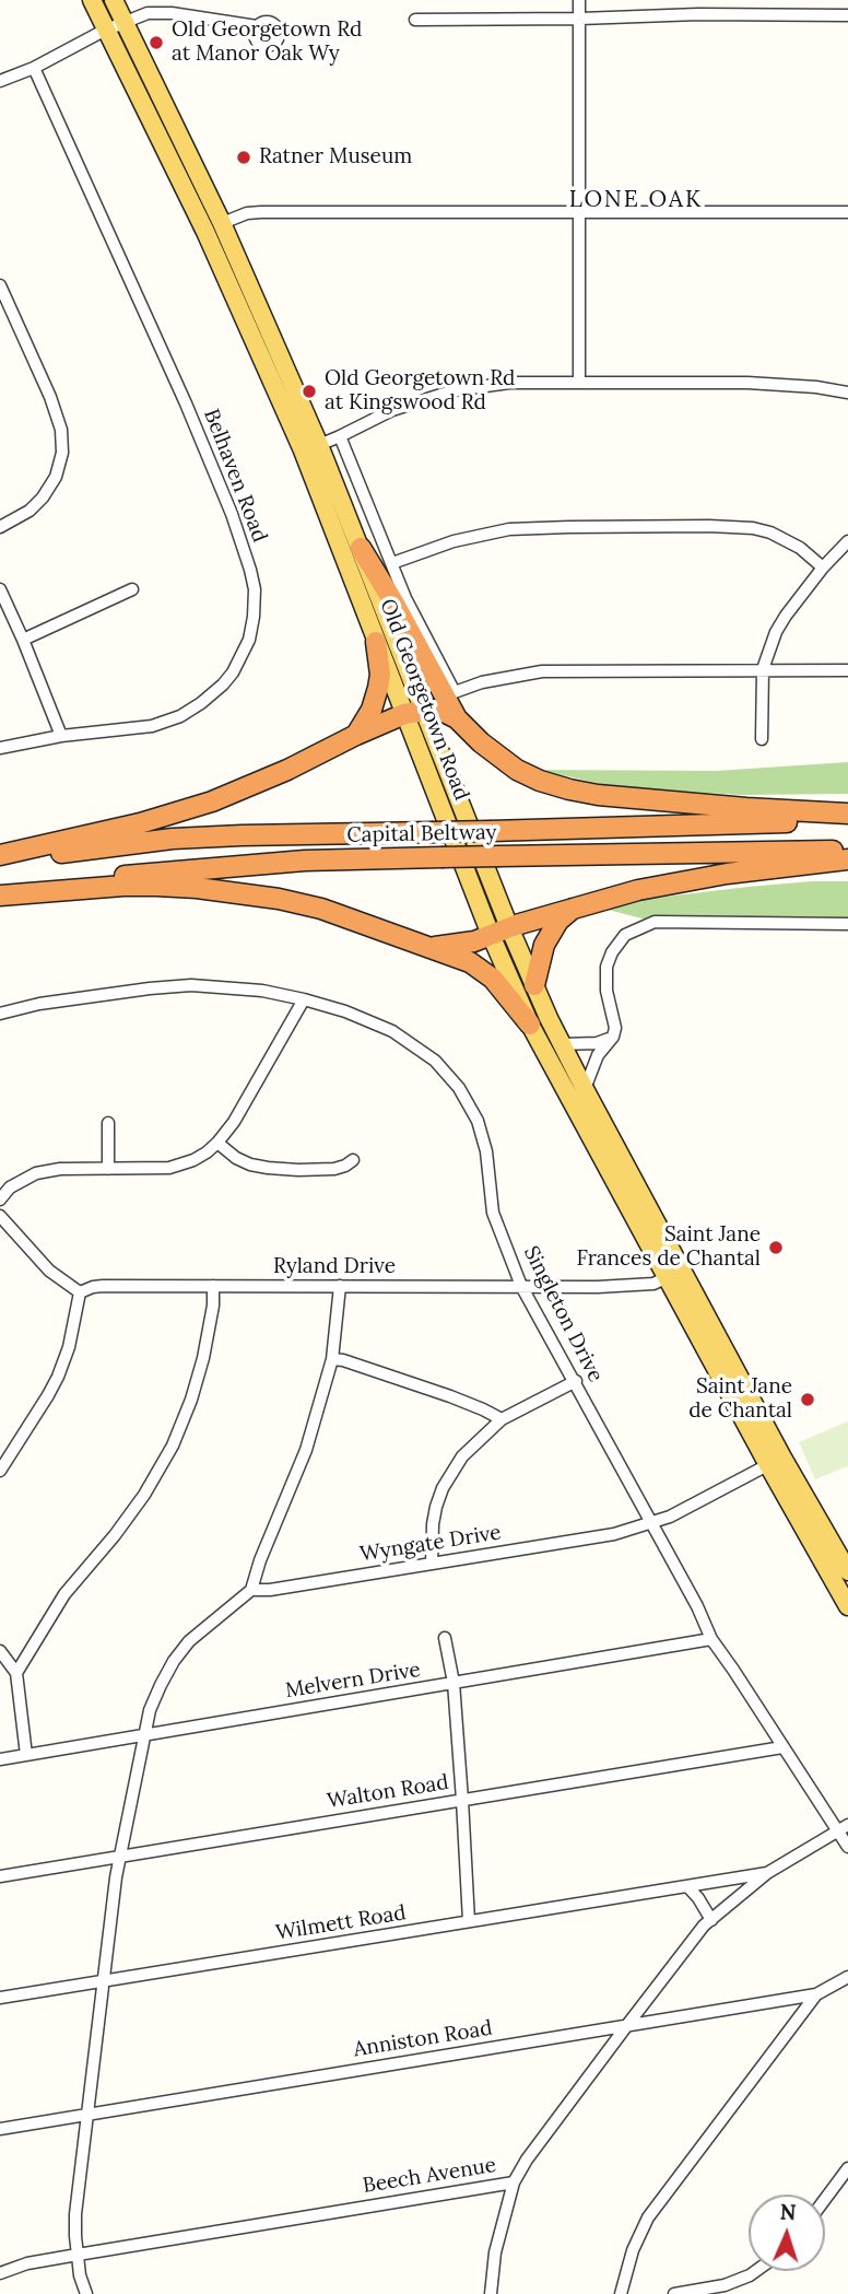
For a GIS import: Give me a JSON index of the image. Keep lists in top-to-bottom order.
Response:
{
  "streets": {
    "highway": ["Capital Beltway"],
    "main road": ["Old Georgetown Road"],
    "street": [
      "Belhaven Road",
      "Ryland Drive",
      "Singleton Drive",
      "Wyngate Drive",
      "Melvern Drive",
      "Walton Road",
      "Wilmett Road",
      "Anniston Road",
      "Beech Avenue"
    ]
  },
  "crossings": [
    ["Old Georgetown Road", "Ryland Drive"],
    ["Old Georgetown Road", "Wyngate Drive"],
    ["Ryland Drive", "Singleton Drive"],
    ["Singleton Drive", "Wyngate Drive"],
    ["Singleton Drive", "Melvern Drive"],
    ["Singleton Drive", "Walton Road"],
    ["Singleton Drive", "Beech Avenue"],
    ["Wilmett Road", "Beech Avenue"],
    ["Anniston Road", "Beech Avenue"]
  ],
  "districts": ["LONE OAK"],
  "places": [
    "Old Georgetown Rd at Manor Oak Wy",
    "Ratner Museum",
    "Old Georgetown Rd at Kingswood Rd",
    "Saint Jane Frances de Chantal",
    "Saint Jane de Chantal"
  ],
  "north": "top"
}
